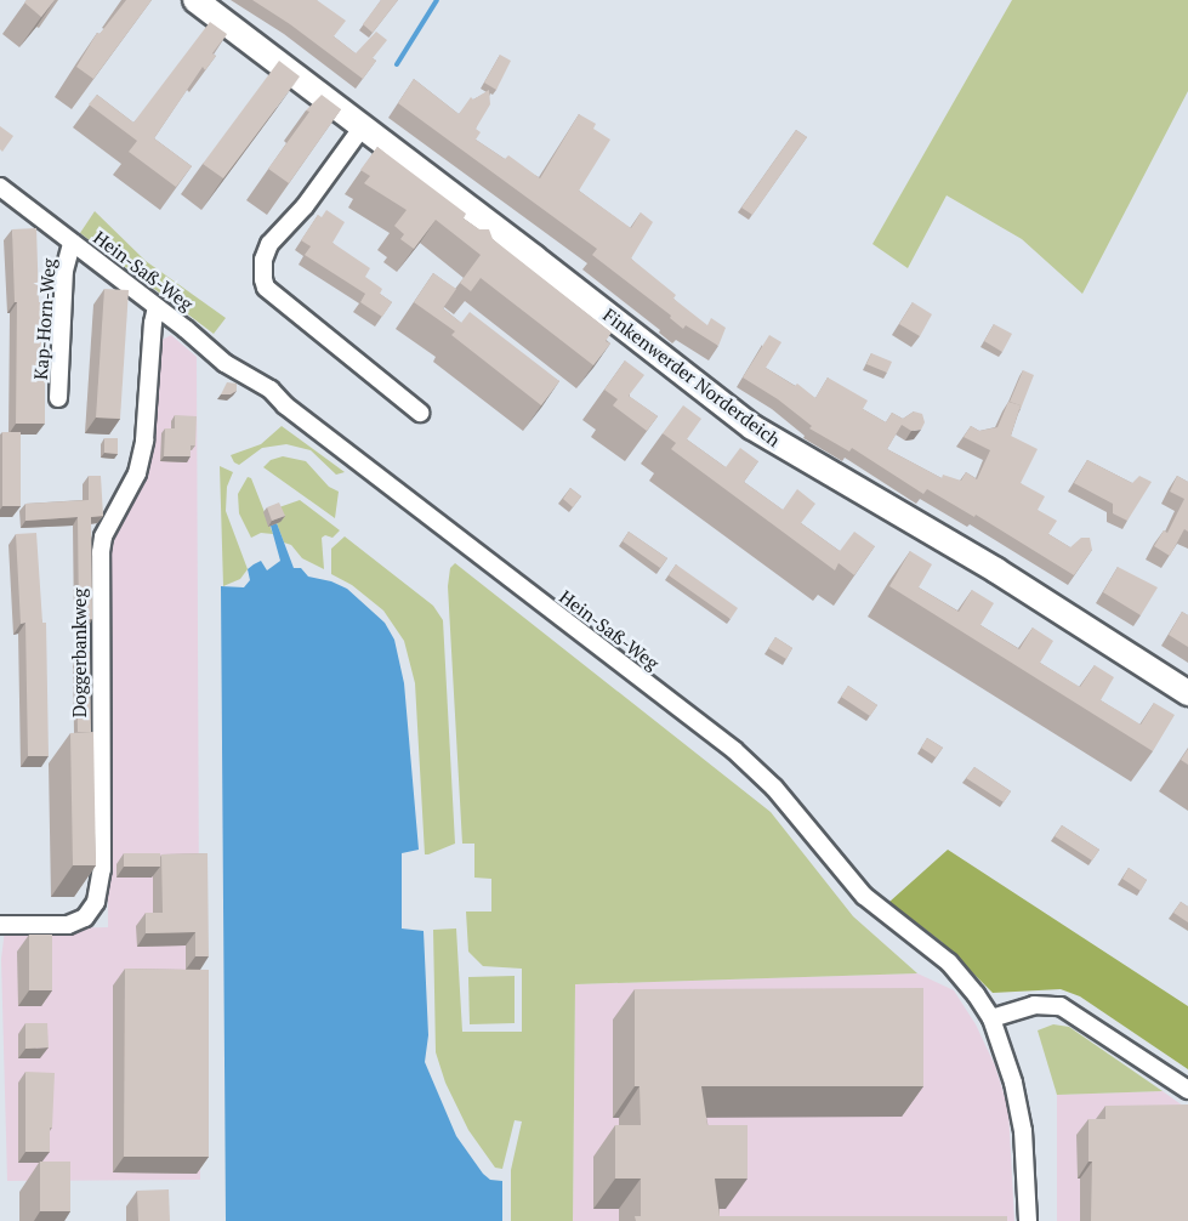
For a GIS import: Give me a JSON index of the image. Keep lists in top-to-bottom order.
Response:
{
  "streets": {
    "street": [
      "Hein-Saß-Weg",
      "Kap-Horn-Weg",
      "Finkenwerder Norderdeich",
      "Doggerbankweg"
    ]
  },
  "crossings": [
    ["Hein-Saß-Weg", "Kap-Horn-Weg"],
    ["Hein-Saß-Weg", "Doggerbankweg"]
  ]
}
